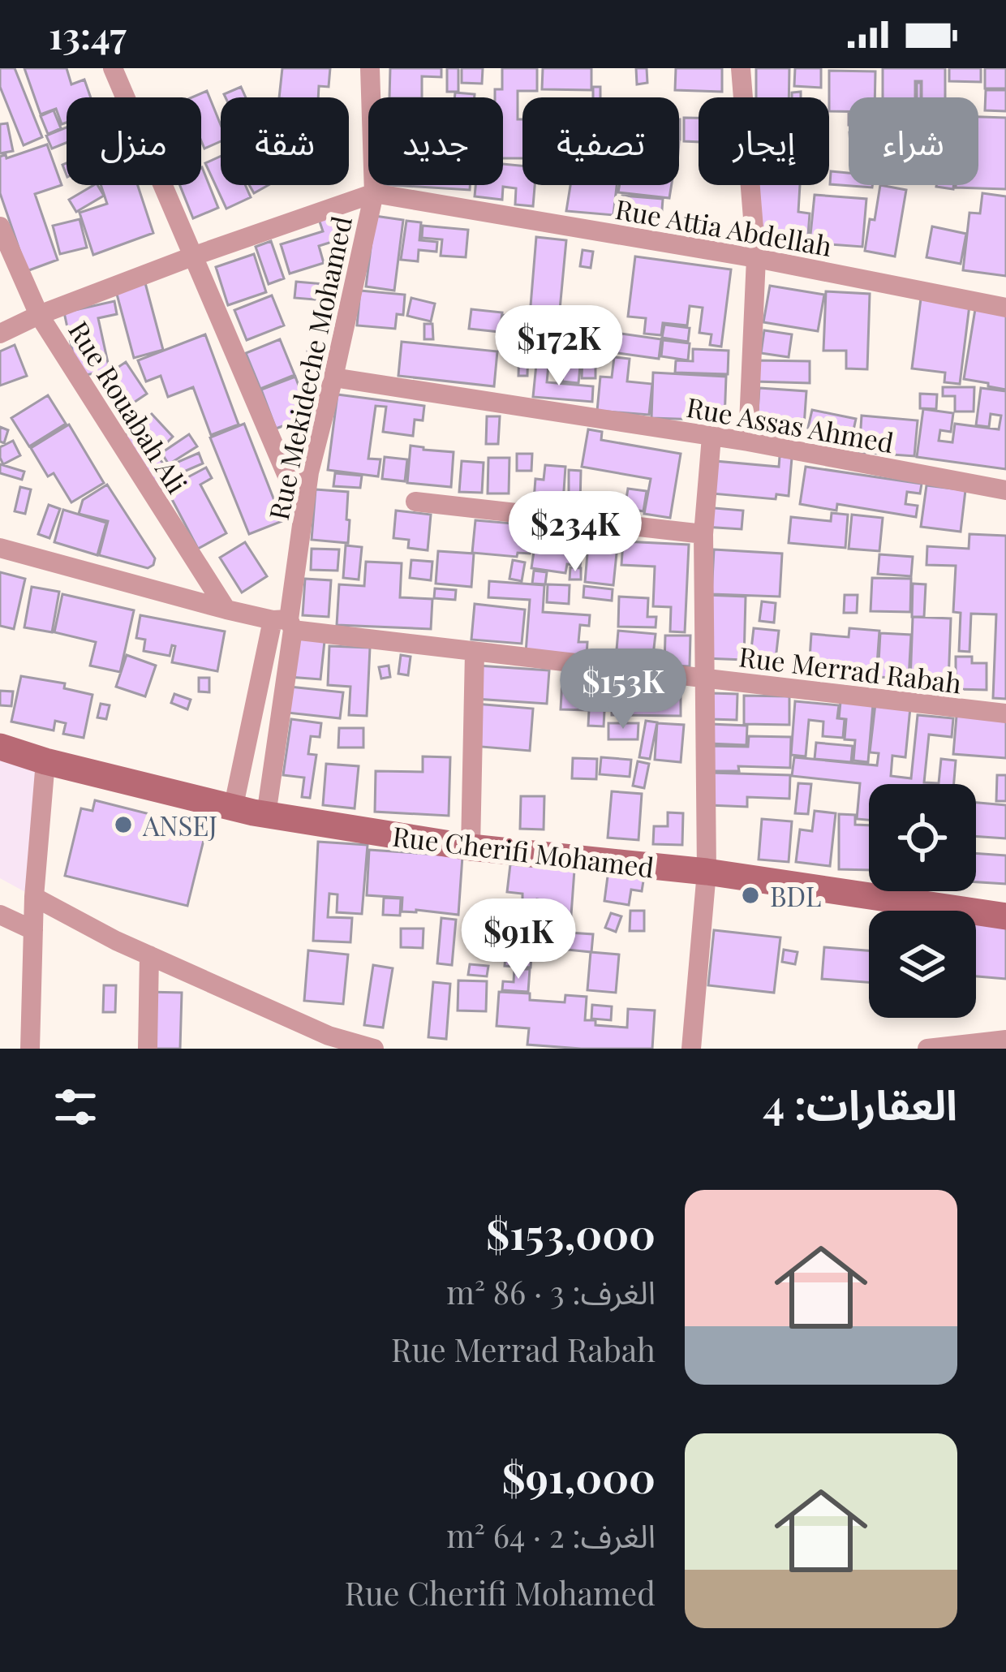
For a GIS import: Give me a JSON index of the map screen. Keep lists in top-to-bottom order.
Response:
{
  "streets": {
    "street": [
      "Rue Attia Abdellah",
      "Rue Mekideche Mohamed",
      "Rue Rouabah Ali",
      "Rue Assas Ahmed",
      "Rue Merrad Rabah",
      "Rue Cherifi Mohamed"
    ]
  },
  "crossings": [
    ["Rue Attia Abdellah", "Rue Mekideche Mohamed"],
    ["Rue Mekideche Mohamed", "Rue Assas Ahmed"],
    ["Rue Mekideche Mohamed", "Rue Merrad Rabah"],
    ["Rue Rouabah Ali", "Rue Merrad Rabah"]
  ],
  "places": ["ANSEJ", "BDL"],
  "page": {
    "status": "13:47",
    "chip": [
      "شراء",
      "إيجار",
      "تصفية",
      "جديد",
      "شقة",
      "منزل"
    ],
    "price": [
      "$172K",
      "$234K",
      "$153K",
      "$91K"
    ],
    "heading": "العقارات: 4",
    "list": [
      {
        "name": "$153,000",
        "note": "الغرف: 3 · 86 m² · Rue Merrad Rabah"
      },
      {
        "name": "$91,000",
        "note": "الغرف: 2 · 64 m² · Rue Cherifi Mohamed"
      }
    ]
  }
}
